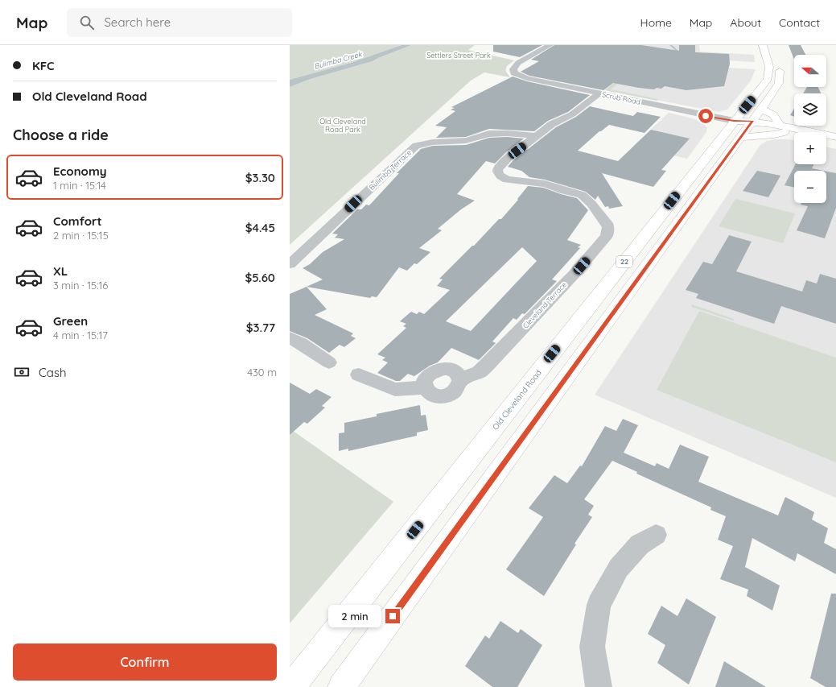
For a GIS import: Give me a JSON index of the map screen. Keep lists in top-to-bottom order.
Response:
{
  "streets": {
    "main road": ["Scrub Road", "22", "Old Cleveland Road"],
    "street": ["Bulimba Terrace", "Cleveland Terrace"]
  },
  "crossings": [
    ["Scrub Road", "Cleveland Terrace"],
    ["Scrub Road", "Old Cleveland Road"],
    ["Bulimba Terrace", "Cleveland Terrace"]
  ],
  "water": ["Bulimba Creek"],
  "parks": ["Settlers Street Park", "Old Cleveland Road Park"],
  "north": "left",
  "page": {
    "header": "Map",
    "search": "Search here",
    "nav": [
      "Home",
      "Map",
      "About",
      "Contact"
    ],
    "banner": ["KFC", "Old Cleveland Road"],
    "map_buttons": ["+", "−"],
    "heading": "Choose a ride",
    "list": [
      {
        "name": "Economy",
        "note": "1 min · 15:14",
        "value": "$3.30"
      },
      {
        "name": "Comfort",
        "note": "2 min · 15:15",
        "value": "$4.45"
      },
      {
        "name": "XL",
        "note": "3 min · 15:16",
        "value": "$5.60"
      },
      {
        "name": "Green",
        "note": "4 min · 15:17",
        "value": "$3.77"
      }
    ],
    "pay": ["Cash", "430 m"],
    "bubble": "2 min",
    "buttons": "Confirm"
  }
}
